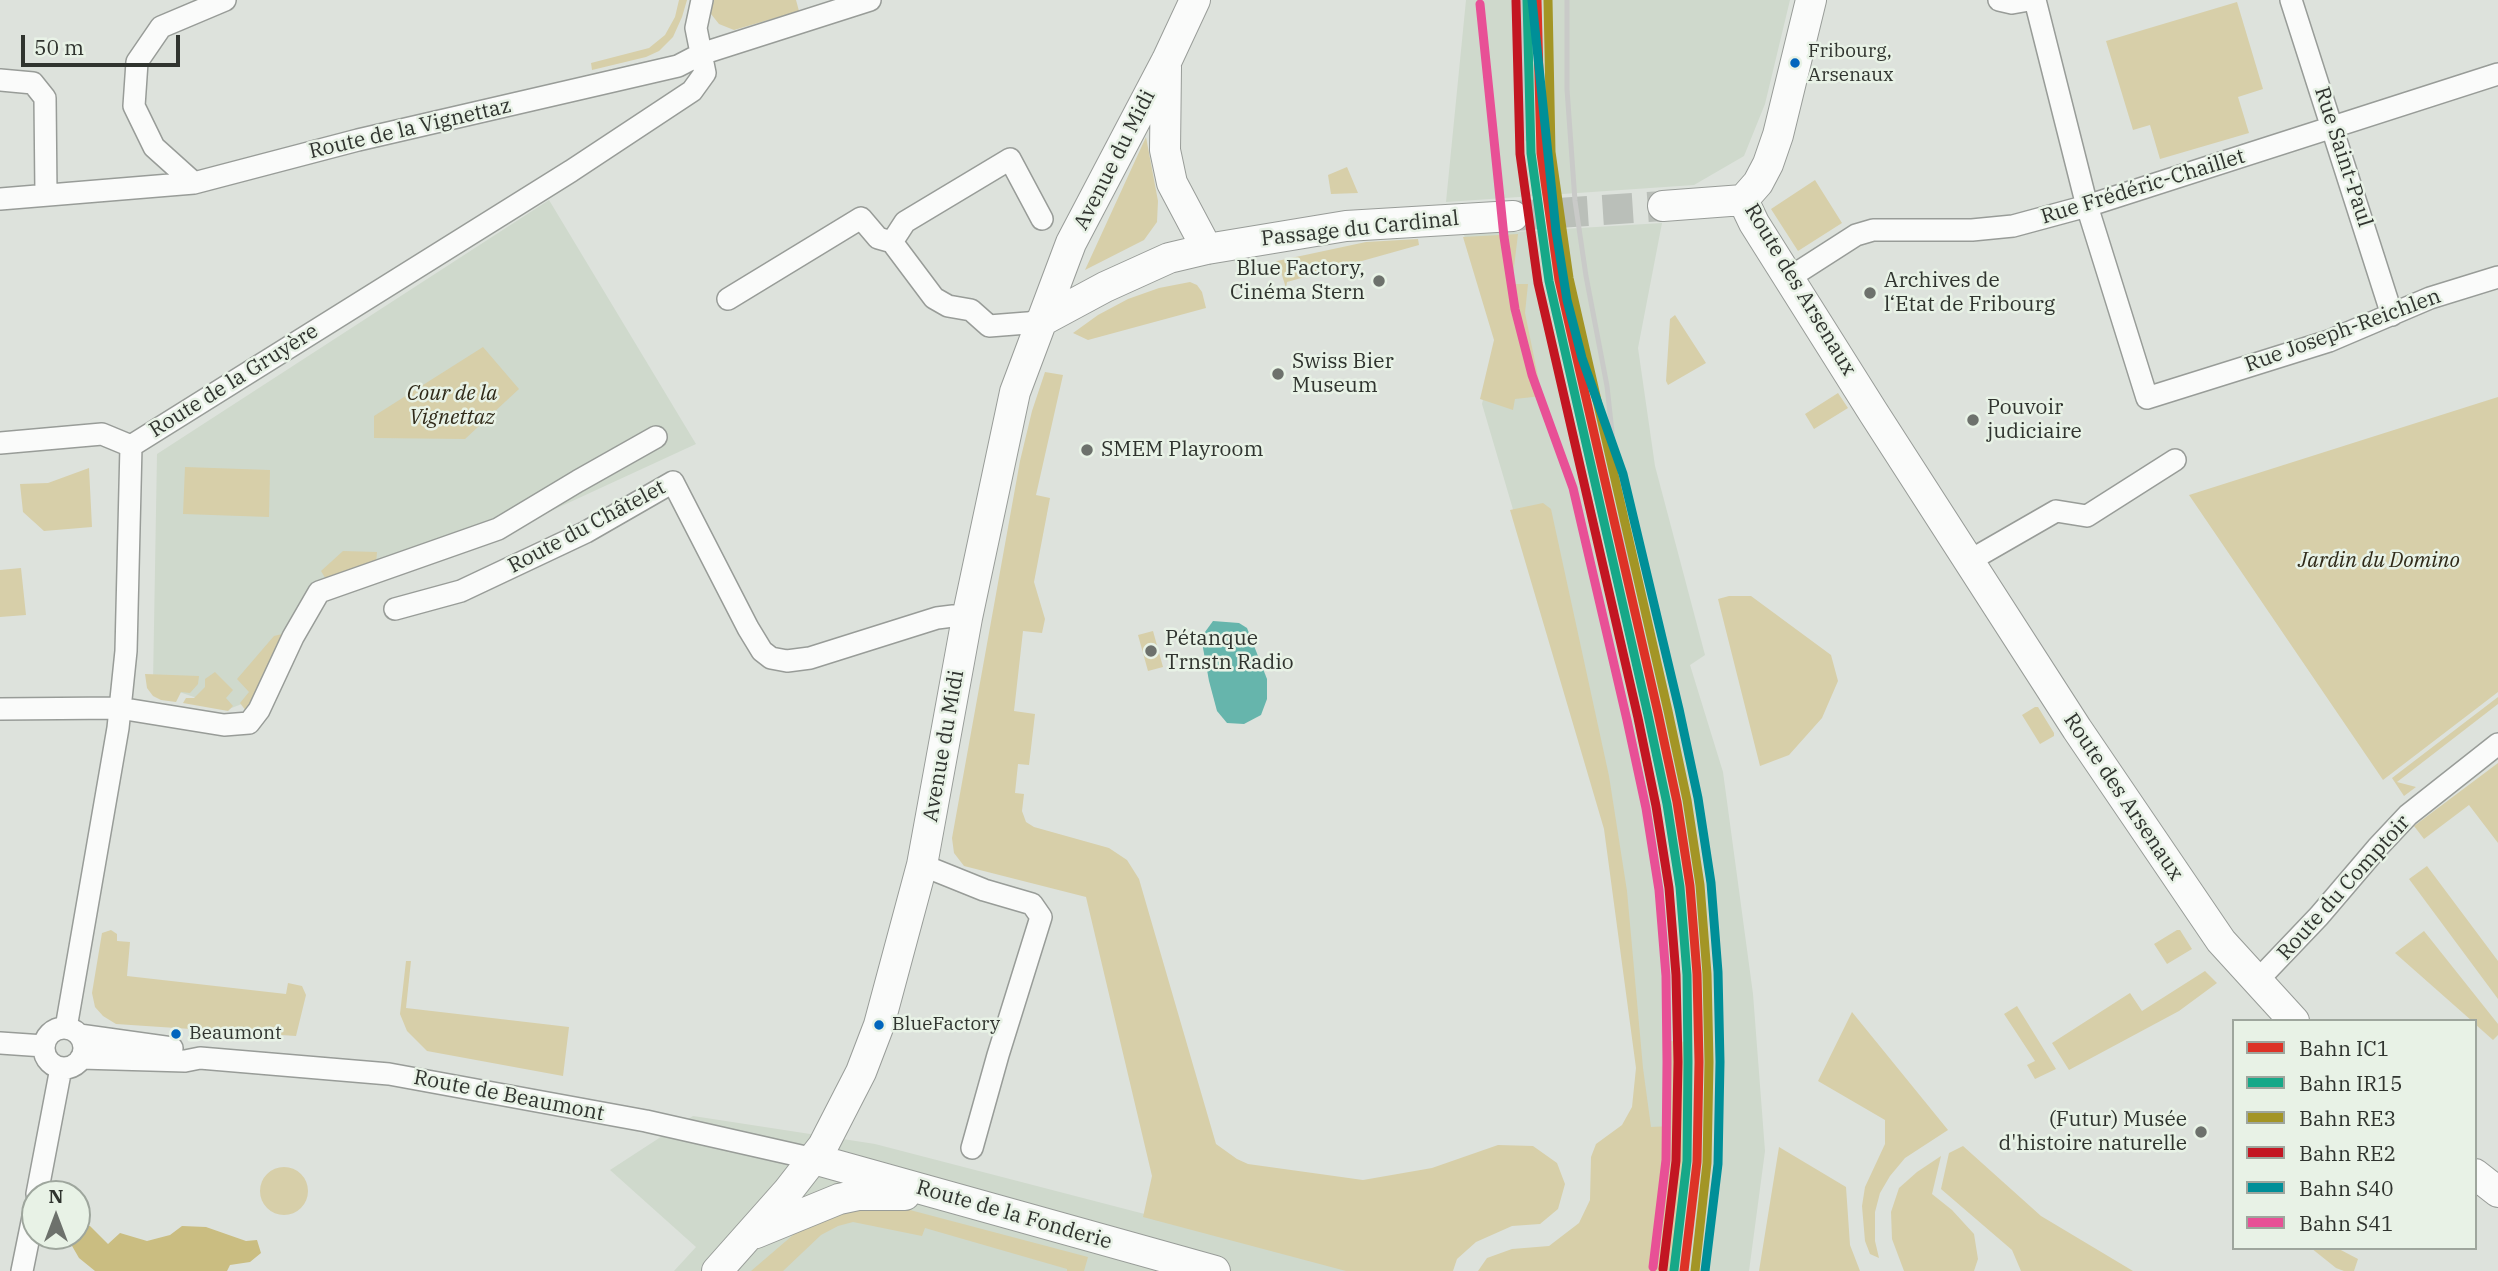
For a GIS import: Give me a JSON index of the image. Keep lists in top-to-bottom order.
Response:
{
  "streets": {
    "main road": [
      "Avenue du Midi",
      "Passage du Cardinal",
      "Route des Arsenaux",
      "Route de la Fonderie"
    ],
    "street": [
      "Route de la Vignettaz",
      "Rue Saint-Paul",
      "Rue Frédéric-Chaillet",
      "Rue Joseph-Reichlen",
      "Route de la Gruyère",
      "Route du Châtelet",
      "Route du Comptoir",
      "Route de Beaumont"
    ]
  },
  "crossings": [
    ["Route de la Vignettaz", "Route de la Gruyère"],
    ["Rue Saint-Paul", "Rue Frédéric-Chaillet"],
    ["Rue Saint-Paul", "Rue Joseph-Reichlen"],
    ["Avenue du Midi", "Passage du Cardinal"],
    ["Avenue du Midi", "Route du Châtelet"],
    ["Avenue du Midi", "Route de Beaumont"],
    ["Avenue du Midi", "Route de la Fonderie"],
    ["Rue Frédéric-Chaillet", "Route des Arsenaux"],
    ["Rue Frédéric-Chaillet", "Rue Joseph-Reichlen"],
    ["Route des Arsenaux", "Route du Comptoir"],
    ["Route de la Gruyère", "Route du Châtelet"],
    ["Route de la Gruyère", "Route de Beaumont"],
    ["Route de Beaumont", "Route de la Fonderie"]
  ],
  "parks": ["Cour de la Vignettaz", "Jardin du Domino"],
  "places": [
    "Fribourg, Arsenaux",
    "Blue Factory, Cinéma Stern",
    "Archives de l‘Etat de Fribourg",
    "Swiss Bier Museum",
    "Pouvoir judiciaire",
    "SMEM Playroom",
    "Pétanque Trnstn Radio",
    "BlueFactory",
    "Beaumont",
    "(Futur) Musée d'histoire naturelle"
  ],
  "lines": [
    "rail line IC1",
    "rail line IR15",
    "rail line RE3",
    "rail line S40",
    "rail line RE2",
    "rail line S41"
  ],
  "legend": [
    "Bahn IC1",
    "Bahn IR15",
    "Bahn RE3",
    "Bahn RE2",
    "Bahn S40",
    "Bahn S41"
  ],
  "scale_bar": "50 m",
  "north": "top"
}
